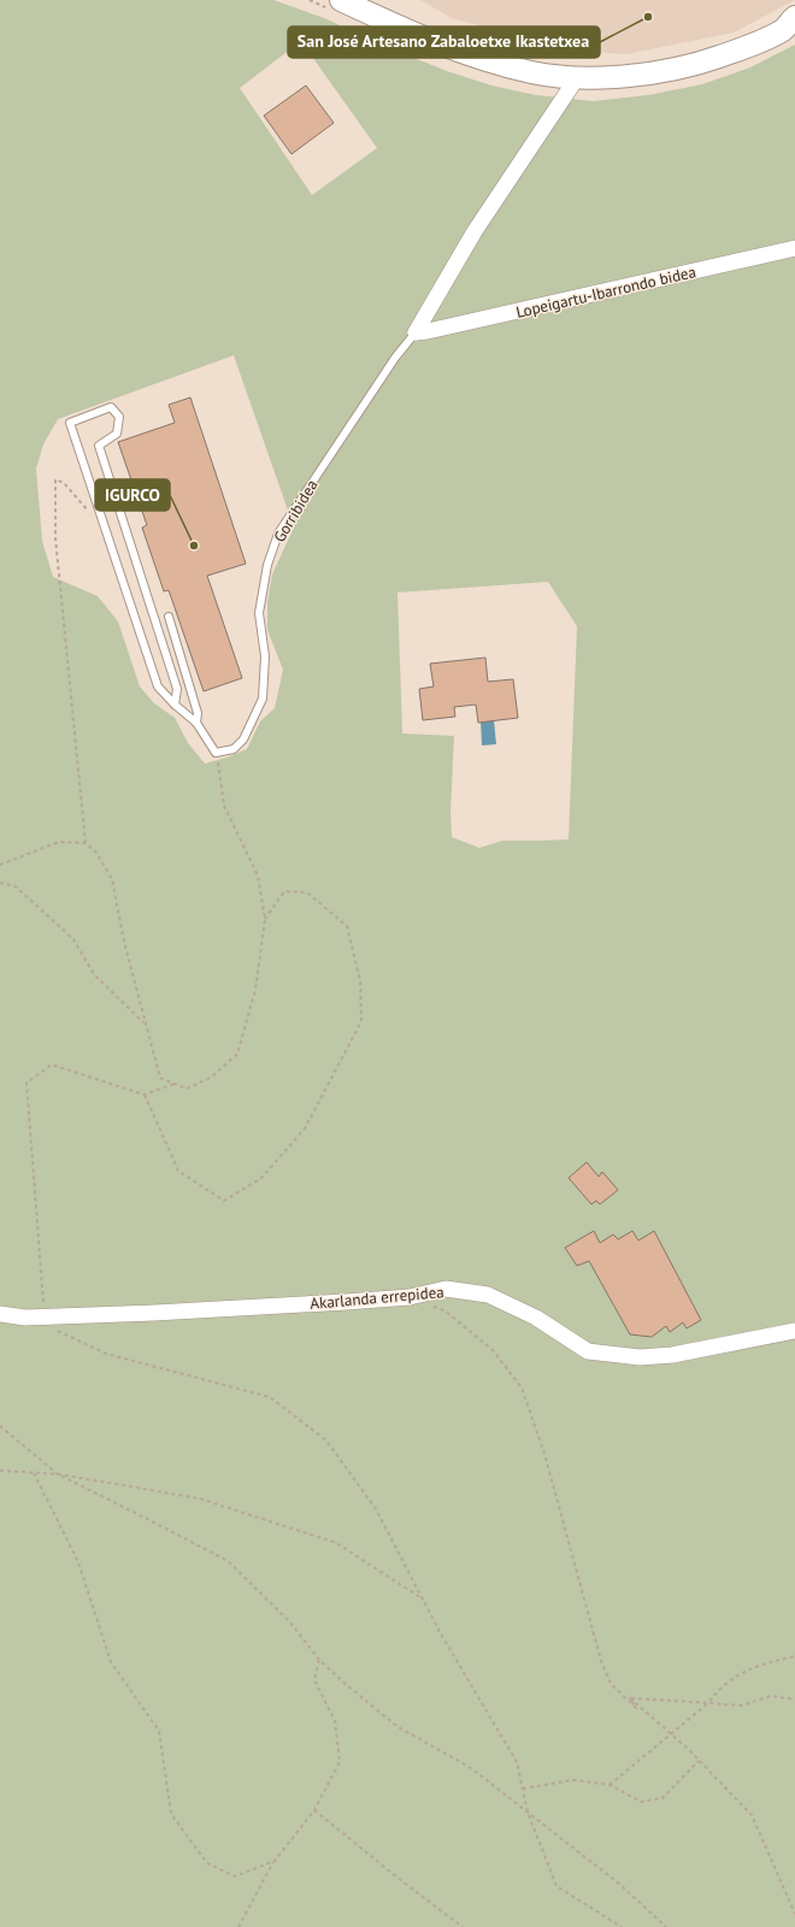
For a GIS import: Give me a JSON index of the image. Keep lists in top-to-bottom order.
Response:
{
  "streets": {
    "street": ["Lopeigartu-Ibarrondo bidea", "Akarlanda errepidea"],
    "lane": ["Gorribidea"]
  },
  "crossings": [
    ["Lopeigartu-Ibarrondo bidea", "Gorribidea"]
  ],
  "places": ["San José Artesano Zabaloetxe Ikastetxea", "IGURCO"]
}
